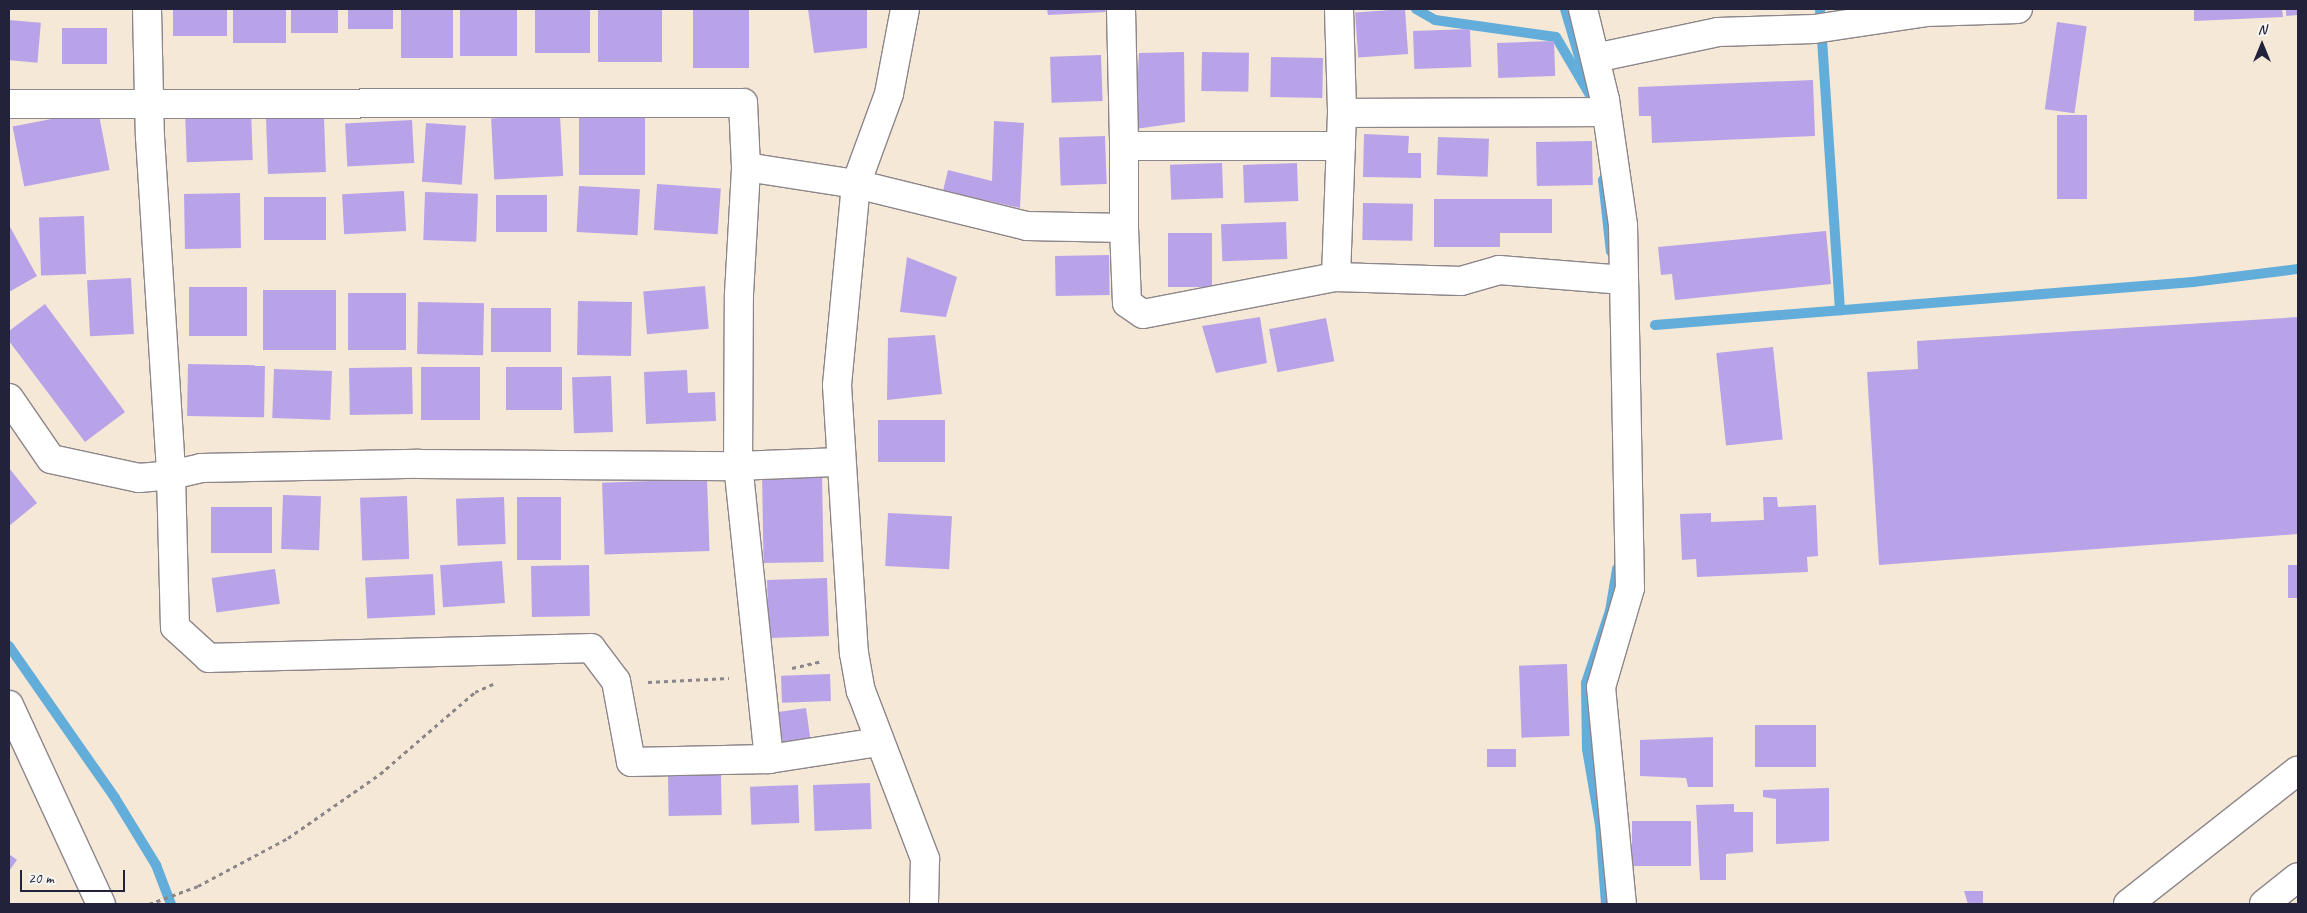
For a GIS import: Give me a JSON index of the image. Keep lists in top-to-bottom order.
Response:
{
  "scale_bar": "20 m",
  "north": "top"
}
